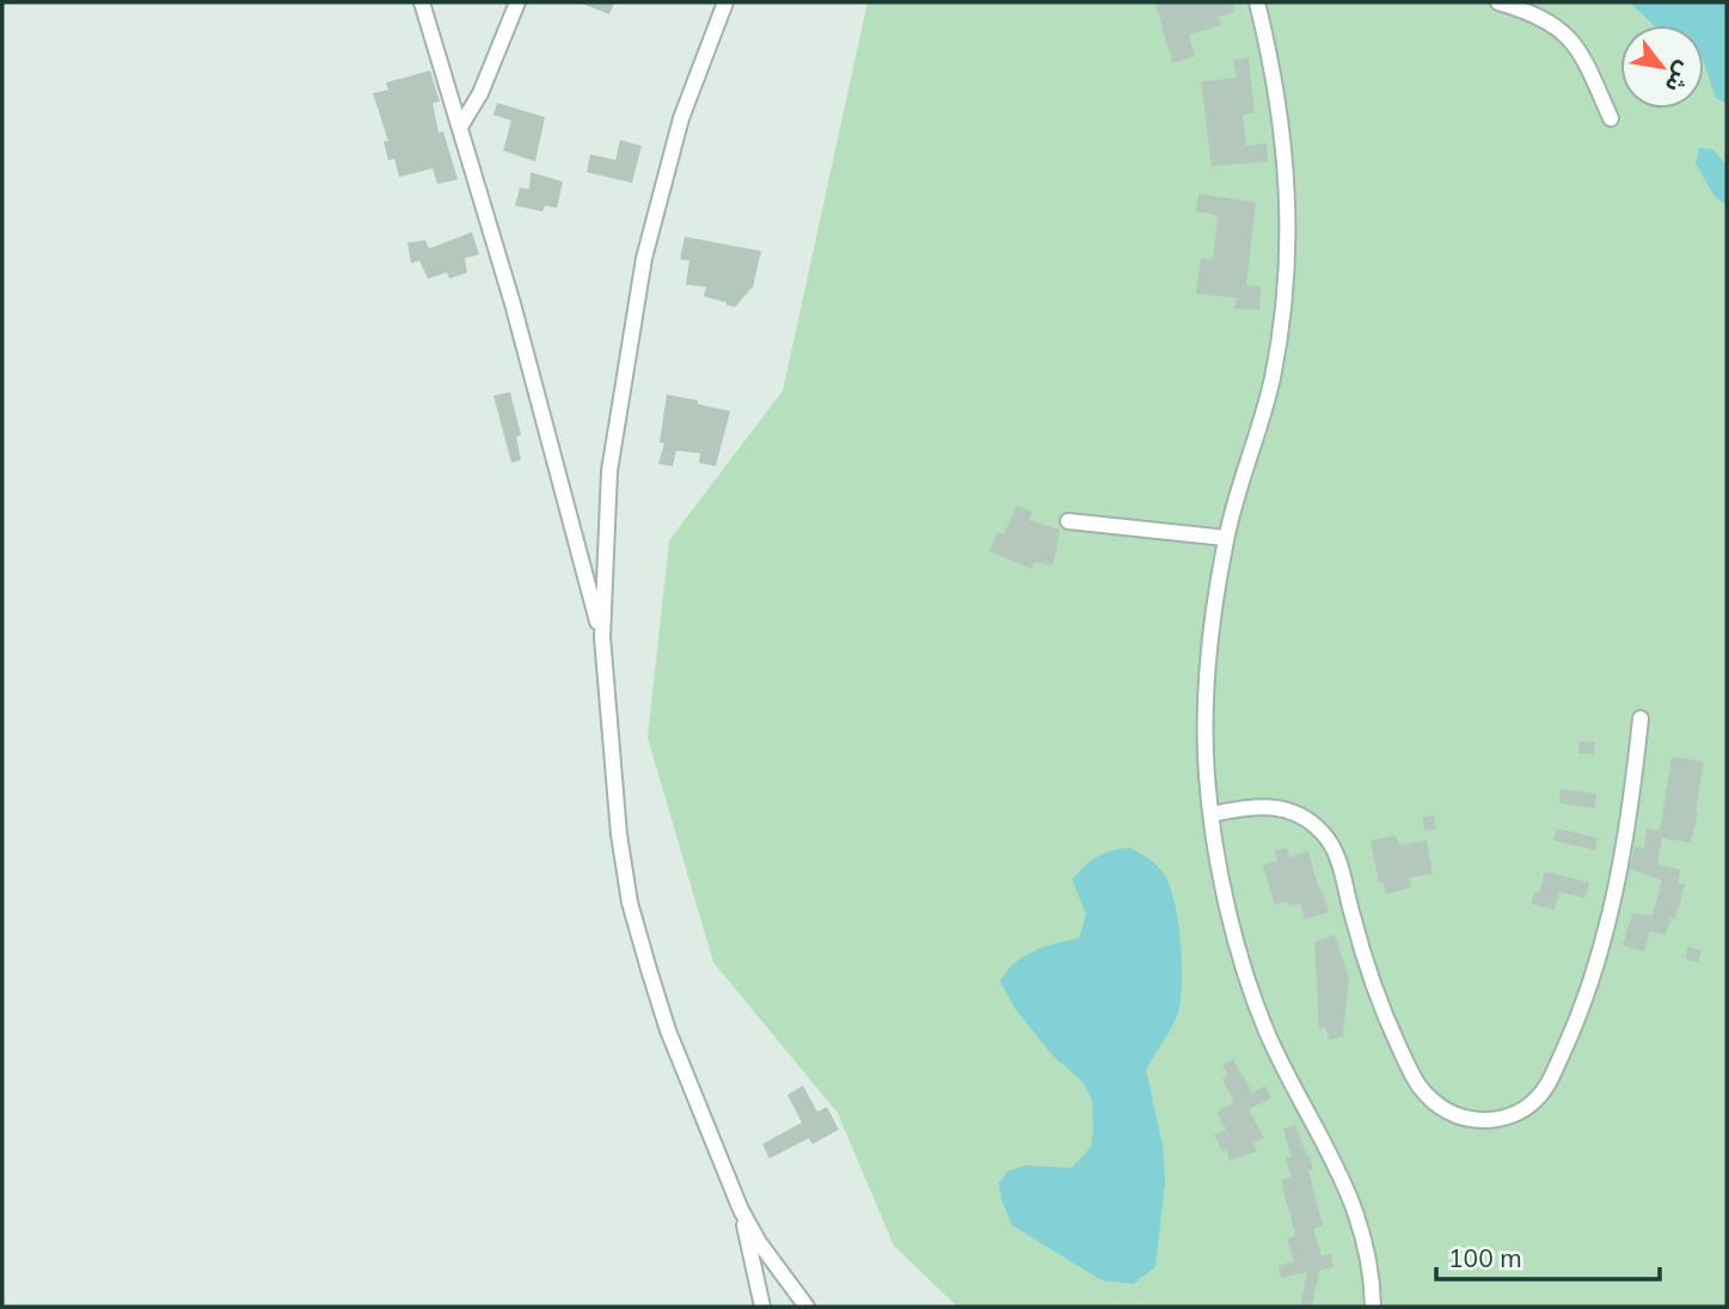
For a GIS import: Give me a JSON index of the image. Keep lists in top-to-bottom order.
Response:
{
  "scale_bar": "100 m",
  "north": "bottom right"
}
